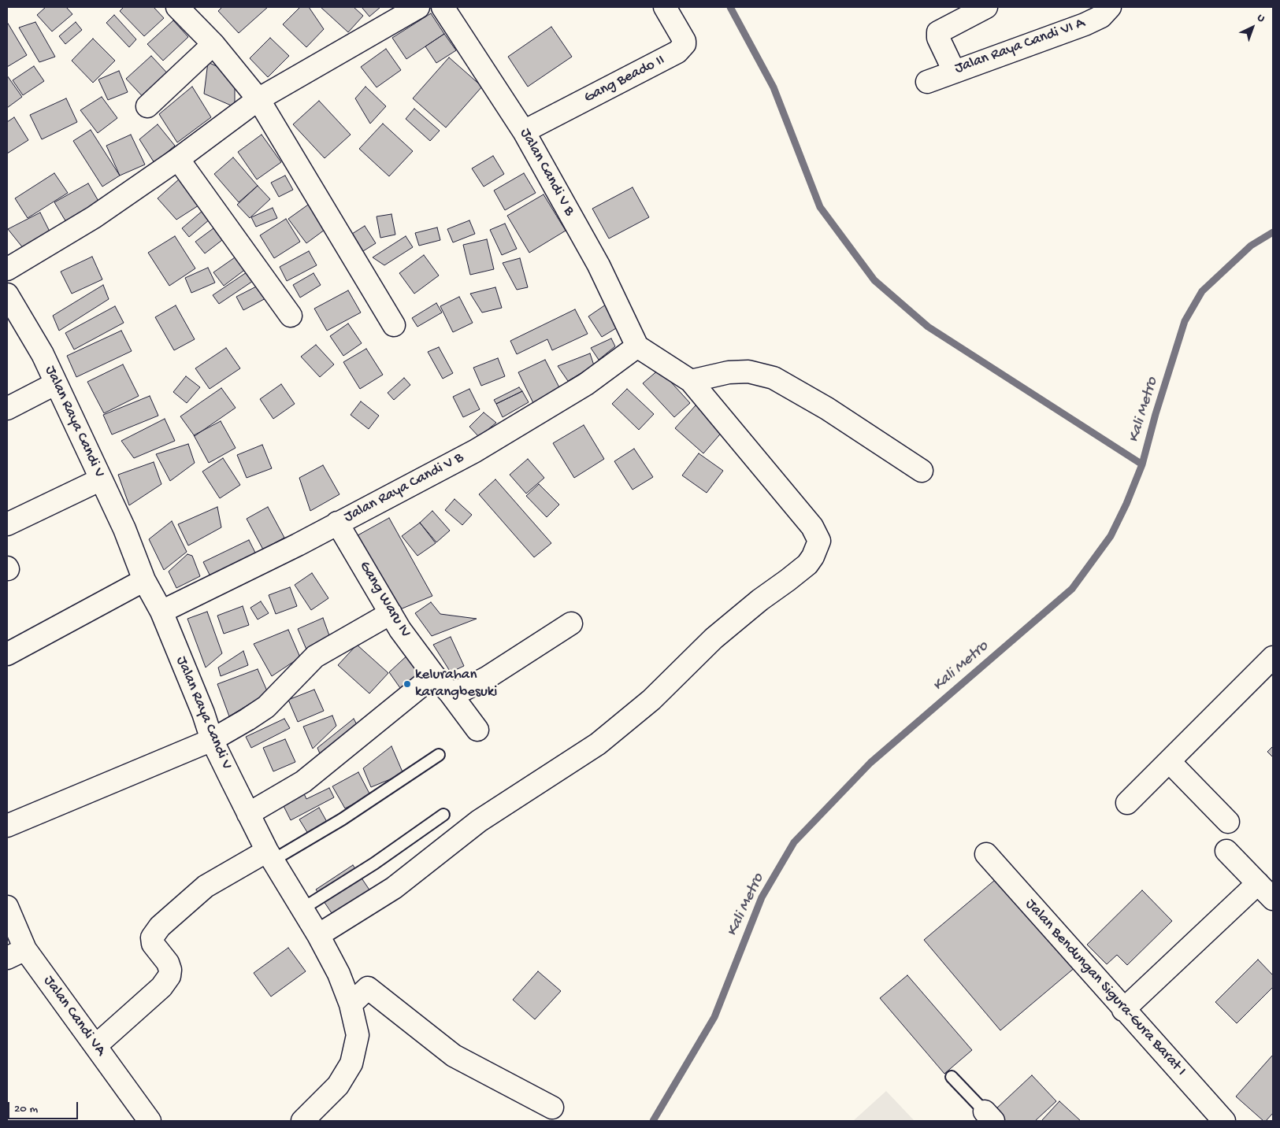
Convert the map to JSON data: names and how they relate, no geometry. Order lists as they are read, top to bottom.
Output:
{
  "streets": {
    "street": [
      "Jalan Raya Candi VI A",
      "Gang Beado II",
      "Jalan Candi V B",
      "Jalan Raya Candi V",
      "Jalan Raya Candi V B",
      "Gang Waru IV",
      "Jalan Bendungan Sigura-Gura Barat I",
      "Jalan Candi VA"
    ]
  },
  "crossings": [
    ["Gang Beado II", "Jalan Candi V B"],
    ["Jalan Candi V B", "Jalan Raya Candi V B"],
    ["Jalan Raya Candi V", "Jalan Raya Candi V B"],
    ["Jalan Raya Candi V B", "Gang Waru IV"]
  ],
  "water": ["Kali Metro"],
  "places": ["kelurahan karangbesuki"],
  "scale_bar": "20 m",
  "north": "top right"
}
